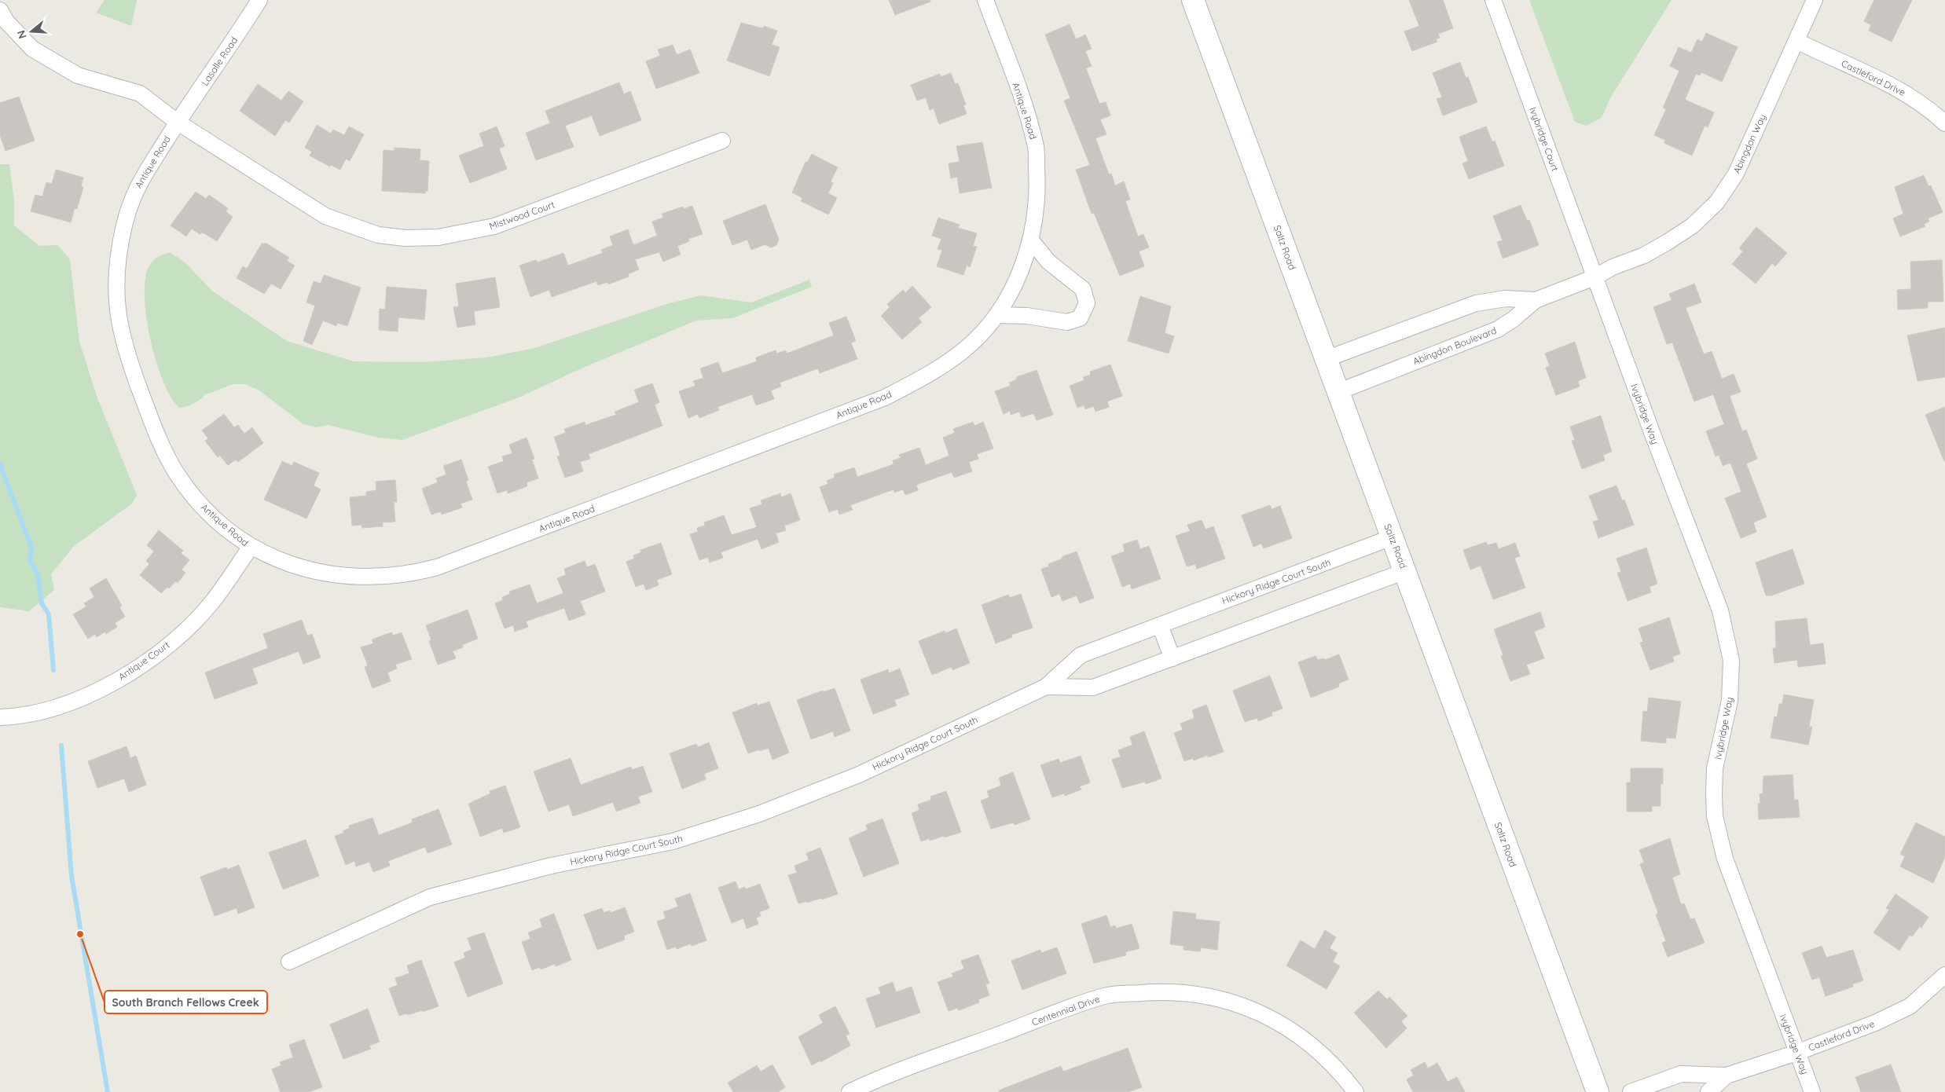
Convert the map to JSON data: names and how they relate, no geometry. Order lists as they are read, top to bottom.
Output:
{
  "streets": {
    "street": [
      "Lasalle Road",
      "Castleford Drive",
      "Antique Road",
      "Ivybridge Court",
      "Abingdon Way",
      "Mistwood Court",
      "Saltz Road",
      "Abingdon Boulevard",
      "Ivybridge Way",
      "Hickory Ridge Court South",
      "Antique Court",
      "Centennial Drive"
    ]
  },
  "crossings": [
    ["Lasalle Road", "Antique Road"],
    ["Lasalle Road", "Mistwood Court"],
    ["Castleford Drive", "Abingdon Way"],
    ["Castleford Drive", "Ivybridge Way"],
    ["Antique Road", "Mistwood Court"],
    ["Antique Road", "Antique Court"],
    ["Ivybridge Court", "Abingdon Way"],
    ["Ivybridge Court", "Ivybridge Way"],
    ["Abingdon Way", "Abingdon Boulevard"],
    ["Abingdon Way", "Ivybridge Way"],
    ["Saltz Road", "Abingdon Boulevard"],
    ["Saltz Road", "Hickory Ridge Court South"]
  ],
  "places": ["South Branch Fellows Creek"],
  "north": "left"
}
